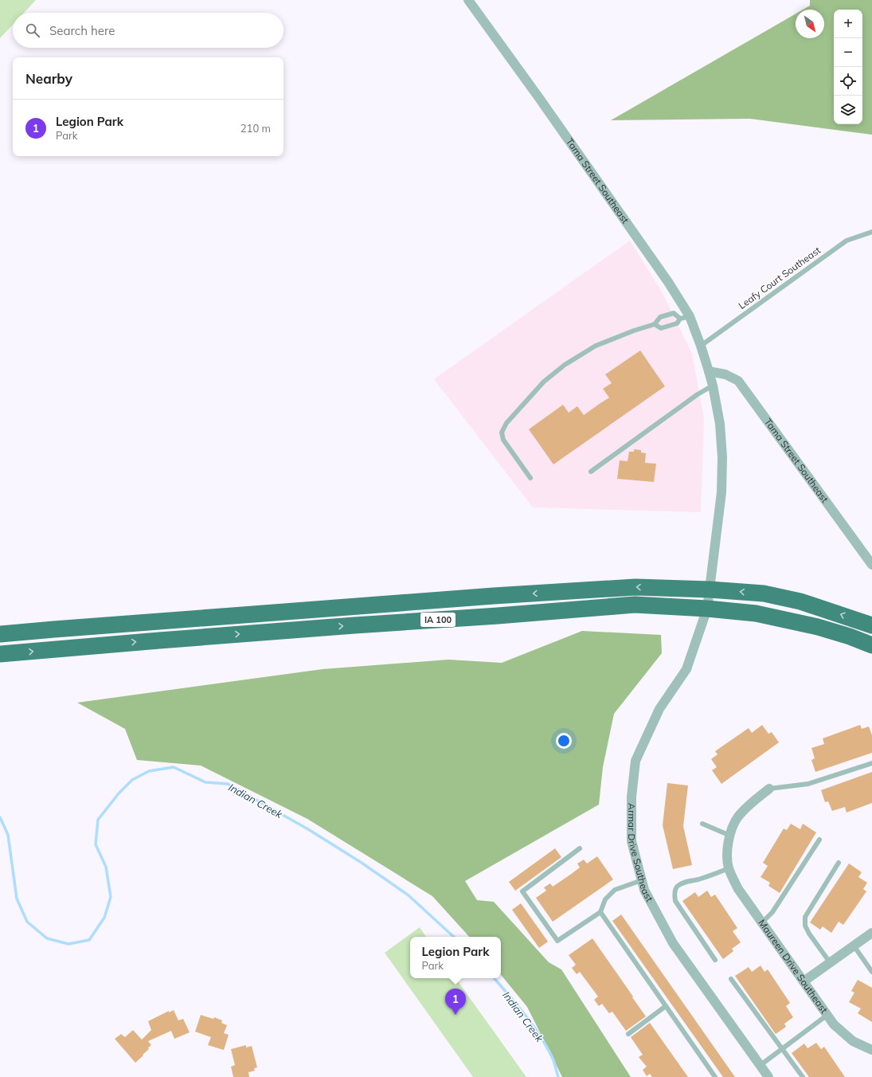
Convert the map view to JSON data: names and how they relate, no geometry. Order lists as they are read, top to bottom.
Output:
{
  "streets": {
    "highway": ["IA 100"],
    "street": ["Tama Street Southeast", "Armar Drive Southeast", "Maureen Drive Southeast"],
    "lane": ["Leafy Court Southeast"]
  },
  "crossings": [
    ["Tama Street Southeast", "Leafy Court Southeast"],
    ["Tama Street Southeast", "IA 100"],
    ["Tama Street Southeast", "Armar Drive Southeast"],
    ["IA 100", "Armar Drive Southeast"]
  ],
  "water": ["Indian Creek"],
  "north": "bottom right",
  "page": {
    "map_buttons": ["+", "−"],
    "search": "Search here",
    "heading": "Nearby",
    "list": [
      {
        "mark": "1",
        "name": "Legion Park",
        "note": "Park",
        "value": "210 m"
      }
    ],
    "popup": ["Legion Park", "Park"],
    "pins": "1"
  }
}
